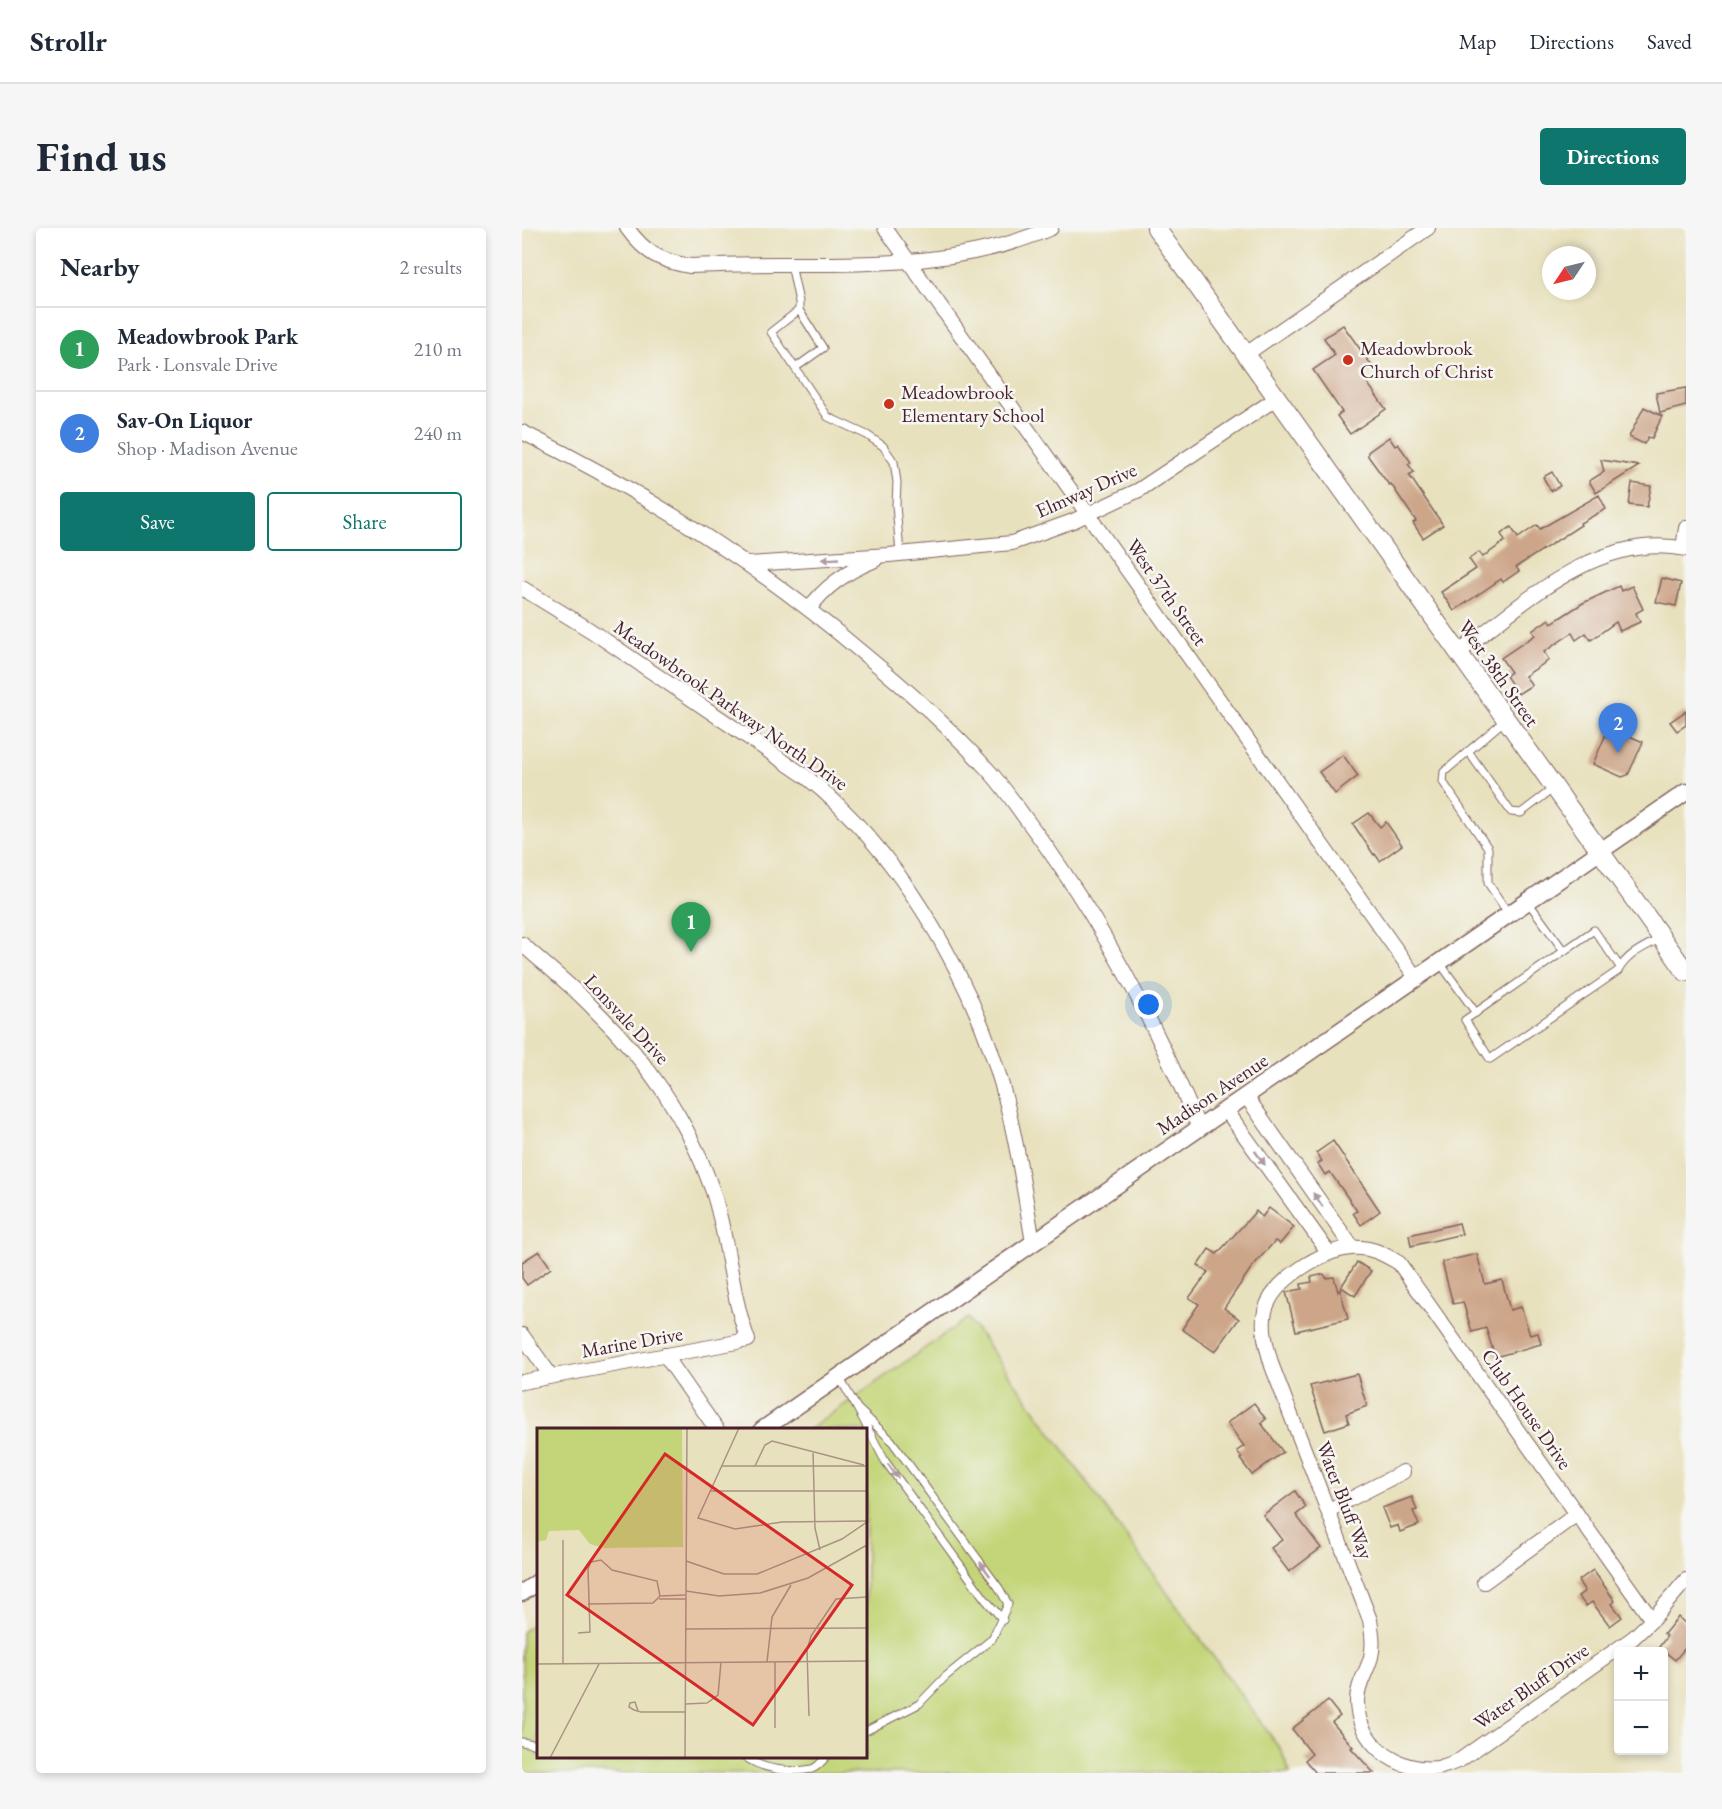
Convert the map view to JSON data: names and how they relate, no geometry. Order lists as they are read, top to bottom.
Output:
{
  "streets": {
    "main road": ["West 38th Street"],
    "street": [
      "Elmway Drive",
      "West 37th Street",
      "Meadowbrook Parkway North Drive",
      "Lonsvale Drive",
      "Madison Avenue",
      "Marine Drive",
      "Club House Drive",
      "Water Bluff Way",
      "Water Bluff Drive"
    ]
  },
  "crossings": [
    ["Elmway Drive", "West 37th Street"],
    ["Elmway Drive", "West 38th Street"],
    ["West 37th Street", "Madison Avenue"],
    ["West 38th Street", "Madison Avenue"],
    ["Meadowbrook Parkway North Drive", "Madison Avenue"],
    ["Lonsvale Drive", "Marine Drive"],
    ["Club House Drive", "Water Bluff Way"],
    ["Club House Drive", "Water Bluff Drive"],
    ["Water Bluff Way", "Water Bluff Drive"]
  ],
  "places": ["Meadowbrook Church of Christ", "Meadowbrook Elementary School"],
  "north": "bottom left",
  "page": {
    "header": "Strollr",
    "nav": ["Map", "Directions", "Saved"],
    "buttons": [
      "Directions",
      ["Save", "Share"]
    ],
    "title": "Find us",
    "heading": ["Nearby", "2 results"],
    "list": [
      {
        "mark": "1",
        "name": "Meadowbrook Park",
        "note": "Park · Lonsvale Drive",
        "value": "210 m"
      },
      {
        "mark": "2",
        "name": "Sav-On Liquor",
        "note": "Shop · Madison Avenue",
        "value": "240 m"
      }
    ],
    "pins": ["2", "1"],
    "map_buttons": ["+", "−"]
  }
}
